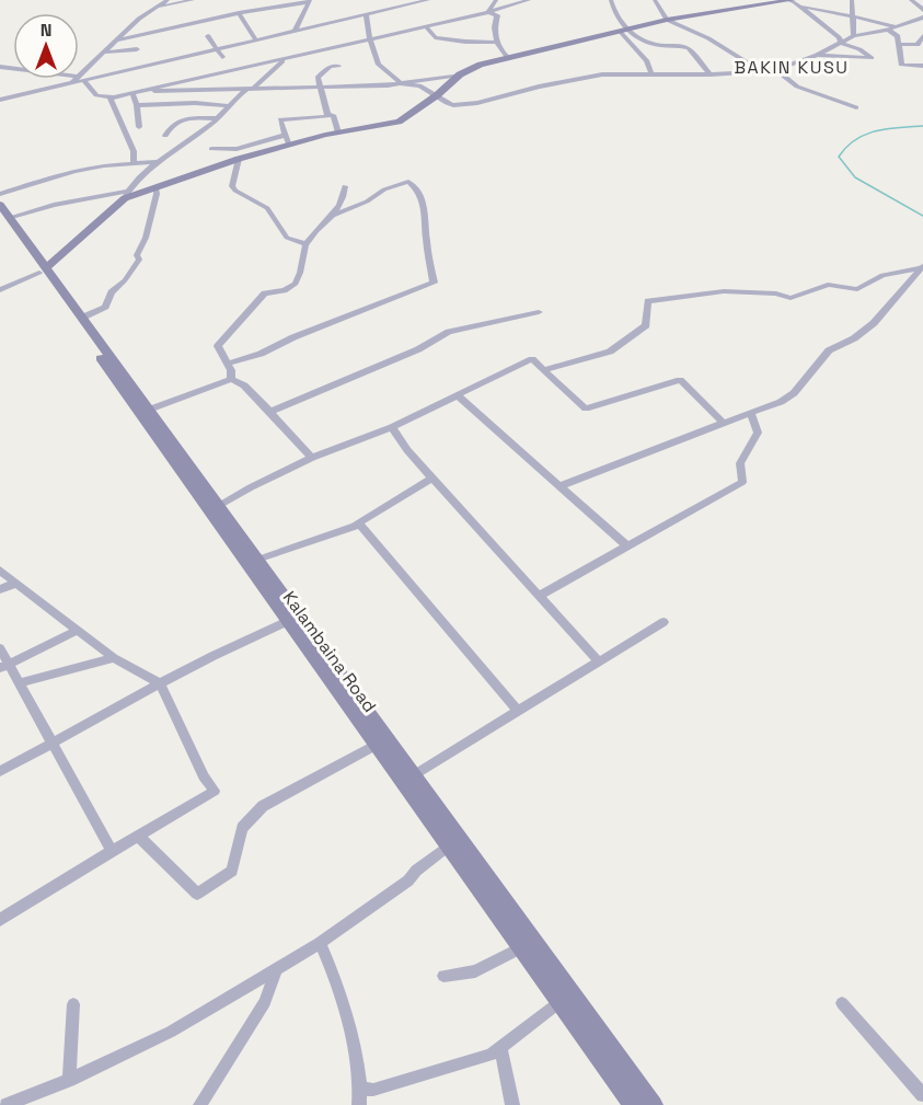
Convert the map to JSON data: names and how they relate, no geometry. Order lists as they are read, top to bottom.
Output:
{
  "streets": {
    "main road": ["Kalambaina Road"]
  },
  "districts": ["BAKIN KUSU"],
  "north": "top"
}
